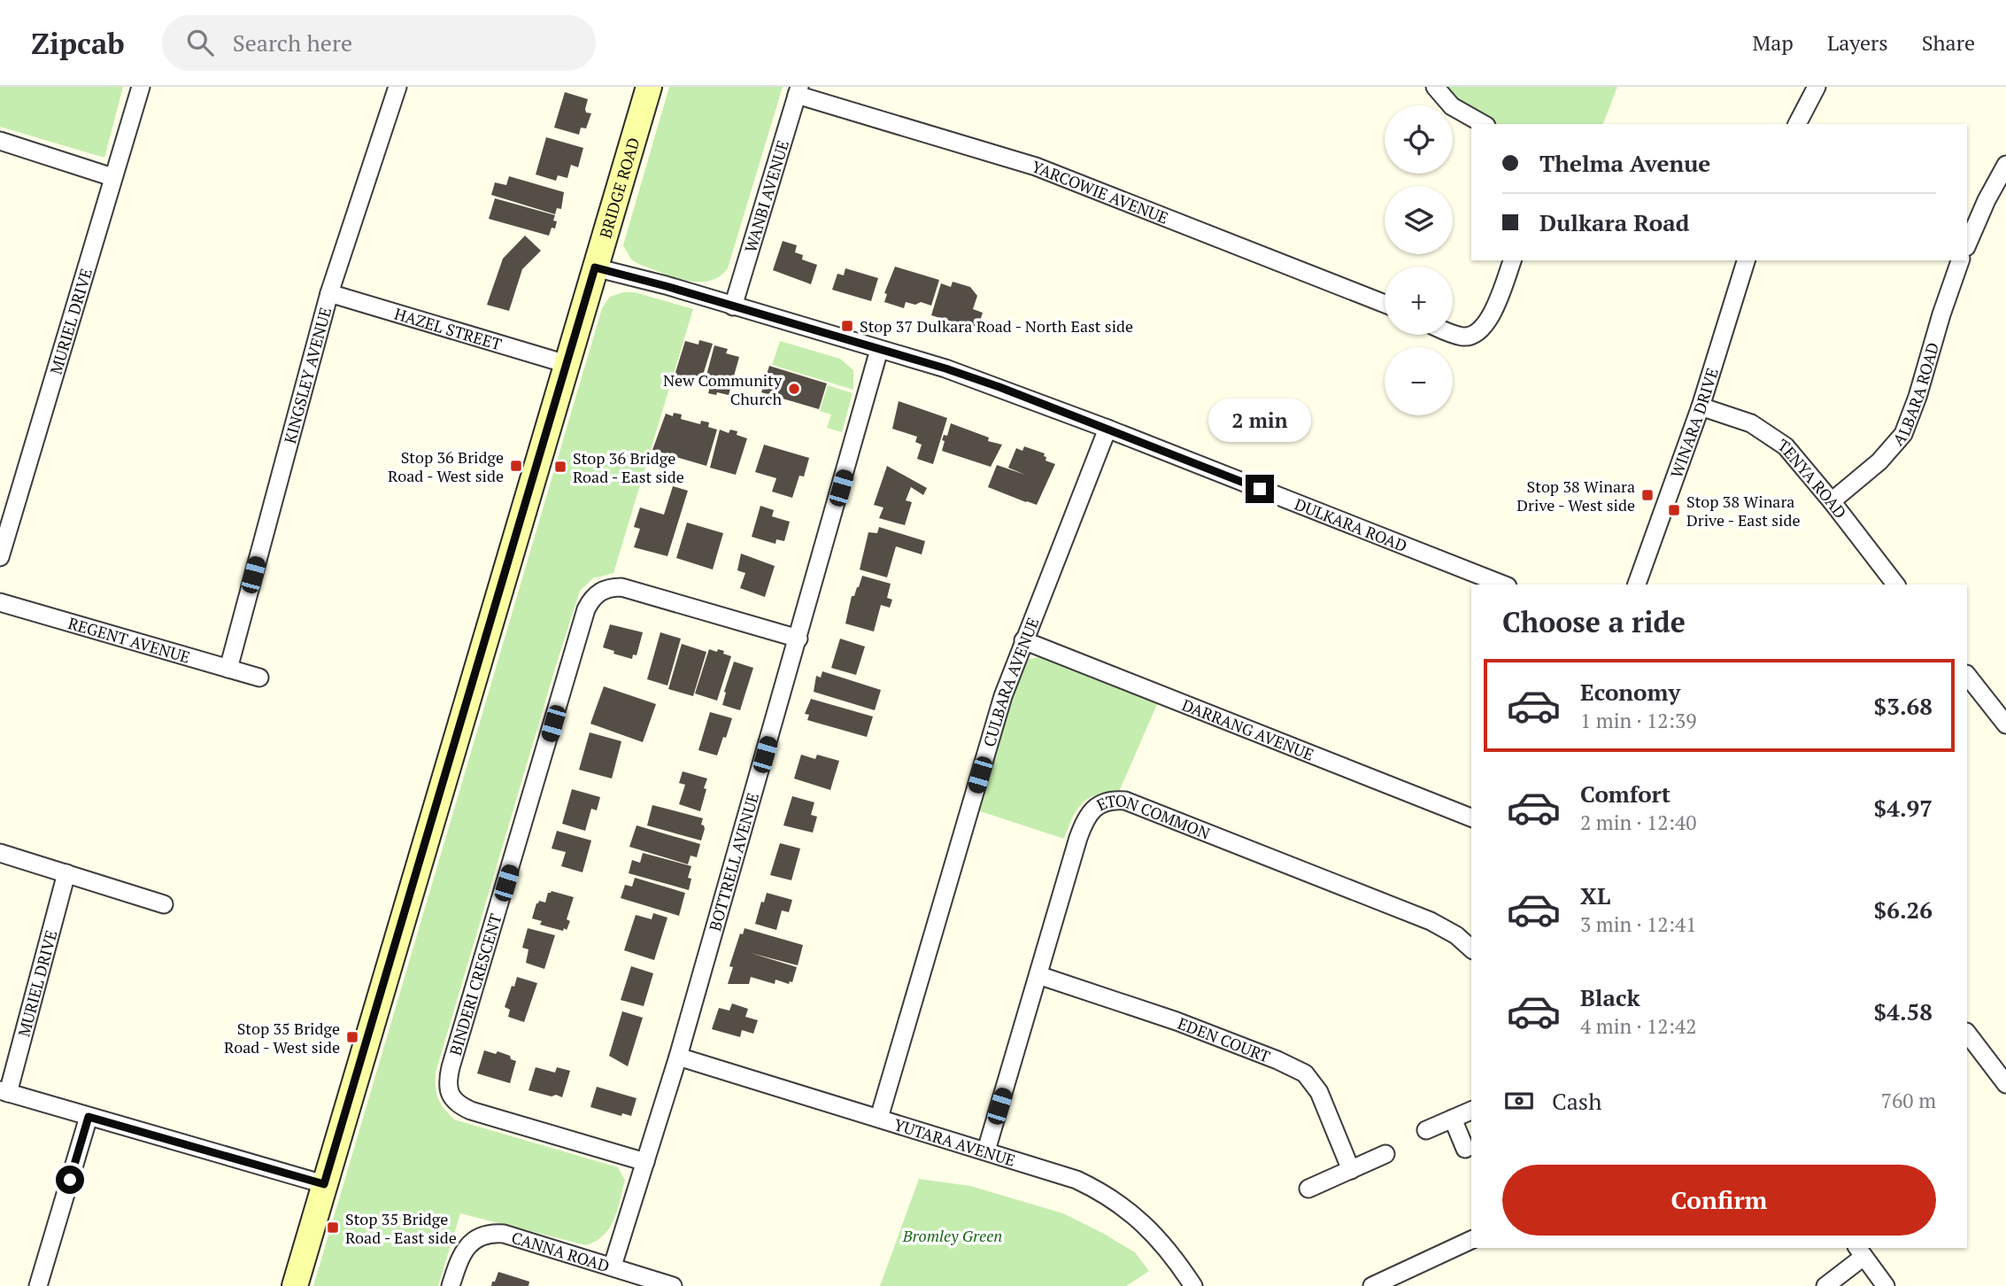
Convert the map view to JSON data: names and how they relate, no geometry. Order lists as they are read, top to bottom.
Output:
{
  "streets": {
    "main road": ["BRIDGE ROAD"],
    "street": [
      "YARCOWIE AVENUE",
      "WANBI AVENUE",
      "MURIEL DRIVE",
      "HAZEL STREET",
      "KINGSLEY AVENUE",
      "ALBARA ROAD",
      "WINARA DRIVE",
      "TENYA ROAD",
      "DULKARA ROAD",
      "REGENT AVENUE",
      "CULBARA AVENUE",
      "DARRANG AVENUE",
      "ETON COMMON",
      "BOTTRELL AVENUE",
      "BINDERI CRESCENT",
      "EDEN COURT",
      "YUTARA AVENUE",
      "CANNA ROAD"
    ]
  },
  "crossings": [
    ["BRIDGE ROAD", "HAZEL STREET"],
    ["BRIDGE ROAD", "DULKARA ROAD"],
    ["YARCOWIE AVENUE", "WANBI AVENUE"],
    ["WANBI AVENUE", "DULKARA ROAD"],
    ["HAZEL STREET", "KINGSLEY AVENUE"],
    ["KINGSLEY AVENUE", "REGENT AVENUE"],
    ["ALBARA ROAD", "TENYA ROAD"],
    ["WINARA DRIVE", "TENYA ROAD"],
    ["DULKARA ROAD", "CULBARA AVENUE"],
    ["DULKARA ROAD", "BOTTRELL AVENUE"],
    ["CULBARA AVENUE", "DARRANG AVENUE"],
    ["CULBARA AVENUE", "YUTARA AVENUE"],
    ["ETON COMMON", "EDEN COURT"],
    ["ETON COMMON", "YUTARA AVENUE"],
    ["BOTTRELL AVENUE", "BINDERI CRESCENT"],
    ["BOTTRELL AVENUE", "YUTARA AVENUE"],
    ["BOTTRELL AVENUE", "CANNA ROAD"]
  ],
  "parks": ["Bromley Green"],
  "places": {
    "transit": [
      "Stop 37 Dulkara Road - North East side",
      "Stop 36 Bridge Road - West side",
      "Stop 36 Bridge Road - East side",
      "Stop 38 Winara Drive - West side",
      "Stop 38 Winara Drive - East side",
      "Stop 35 Bridge Road - West side",
      "Stop 35 Bridge Road - East side"
    ],
    "other": ["New Community Church"]
  },
  "page": {
    "header": "Zipcab",
    "search": "Search here",
    "nav": ["Map", "Layers", "Share"],
    "map_buttons": ["+", "−"],
    "banner": ["Thelma Avenue", "Dulkara Road"],
    "bubble": "2 min",
    "heading": "Choose a ride",
    "list": [
      {
        "name": "Economy",
        "note": "1 min · 12:39",
        "value": "$3.68"
      },
      {
        "name": "Comfort",
        "note": "2 min · 12:40",
        "value": "$4.97"
      },
      {
        "name": "XL",
        "note": "3 min · 12:41",
        "value": "$6.26"
      },
      {
        "name": "Black",
        "note": "4 min · 12:42",
        "value": "$4.58"
      }
    ],
    "pay": ["Cash", "760 m"],
    "buttons": "Confirm"
  }
}
